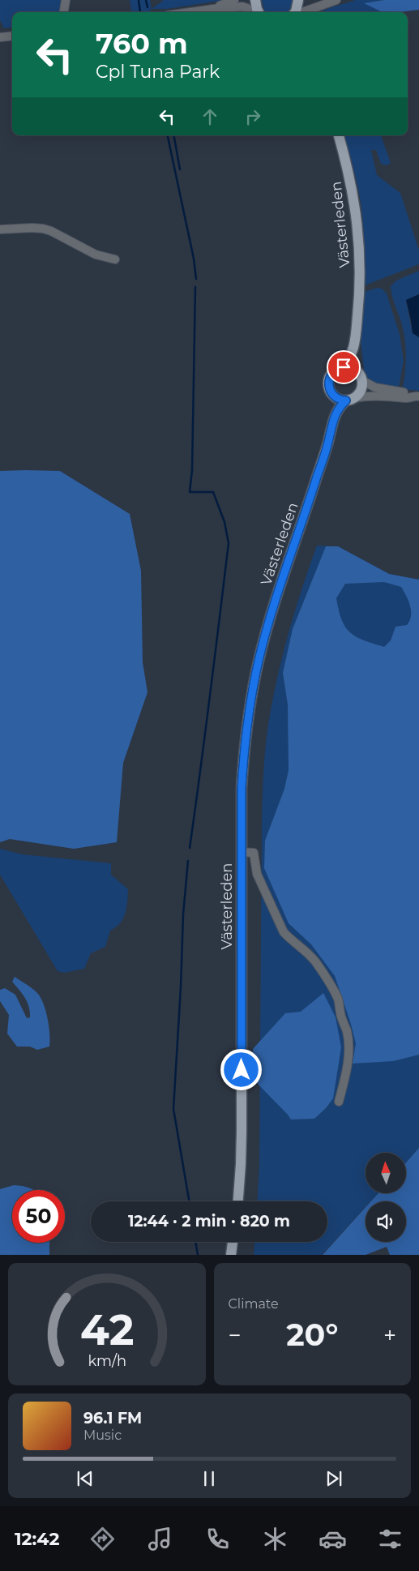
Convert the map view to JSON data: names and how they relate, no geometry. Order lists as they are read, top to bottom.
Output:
{
  "streets": {
    "main road": ["Västerleden"]
  },
  "north": "top",
  "page": {
    "turn": ["760 m", "Cpl Tuna Park"],
    "limit": "50",
    "trip": "12:44 · 2 min · 820 m",
    "tile": "Climate",
    "heat": ["−", "20°", "+"],
    "song": ["96.1 FM", "Music"],
    "tabs": "12:42",
    "gauge": ["42", "km/h"]
  }
}
